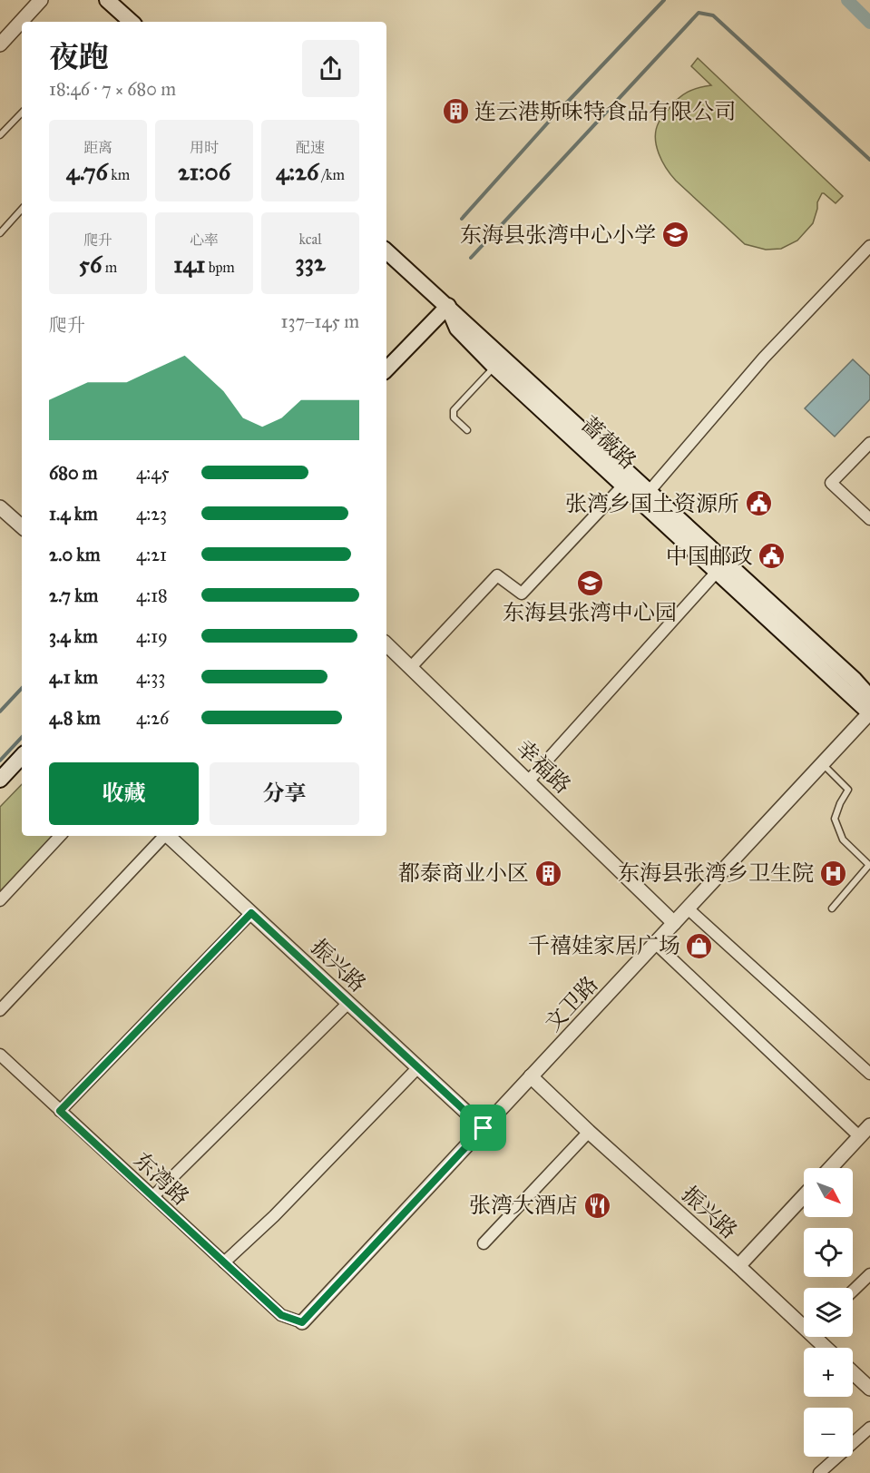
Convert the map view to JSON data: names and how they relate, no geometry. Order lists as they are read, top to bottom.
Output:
{
  "streets": {
    "main road": ["蔷薇路"],
    "street": [
      "幸福路",
      "振兴路",
      "文卫路",
      "东湾路"
    ]
  },
  "crossings": [
    ["蔷薇路", "文卫路"],
    ["幸福路", "文卫路"],
    ["振兴路", "文卫路"],
    ["文卫路", "东湾路"]
  ],
  "places": {
    "building": ["连云港斯味特食品有限公司", "都泰商业小区"],
    "school or university": ["东海县张湾中心小学", "东海县张湾中心园"],
    "public building": ["张湾乡国土资源所", "中国邮政"],
    "hospital": ["东海县张湾乡卫生院"],
    "shop": ["千禧娃家居广场"],
    "restaurant": ["张湾大酒店"]
  },
  "north": "bottom right",
  "page": {
    "heading": ["夜跑", "18:46 · 7 × 680 m"],
    "stats": [
      ["距离", "4.76 km"],
      ["用时", "21:06"],
      ["配速", "4:26 /km"],
      ["爬升", "56 m"],
      ["心率", "141 bpm"],
      ["kcal", "332"]
    ],
    "chart": ["爬升", "137–145 m"],
    "list": [
      {
        "name": "680 m",
        "note": "4:45"
      },
      {
        "name": "1.4 km",
        "note": "4:23"
      },
      {
        "name": "2.0 km",
        "note": "4:21"
      },
      {
        "name": "2.7 km",
        "note": "4:18"
      },
      {
        "name": "3.4 km",
        "note": "4:19"
      },
      {
        "name": "4.1 km",
        "note": "4:33"
      },
      {
        "name": "4.8 km",
        "note": "4:26"
      }
    ],
    "buttons": ["收藏", "分享"],
    "map_buttons": ["+", "−"]
  }
}
